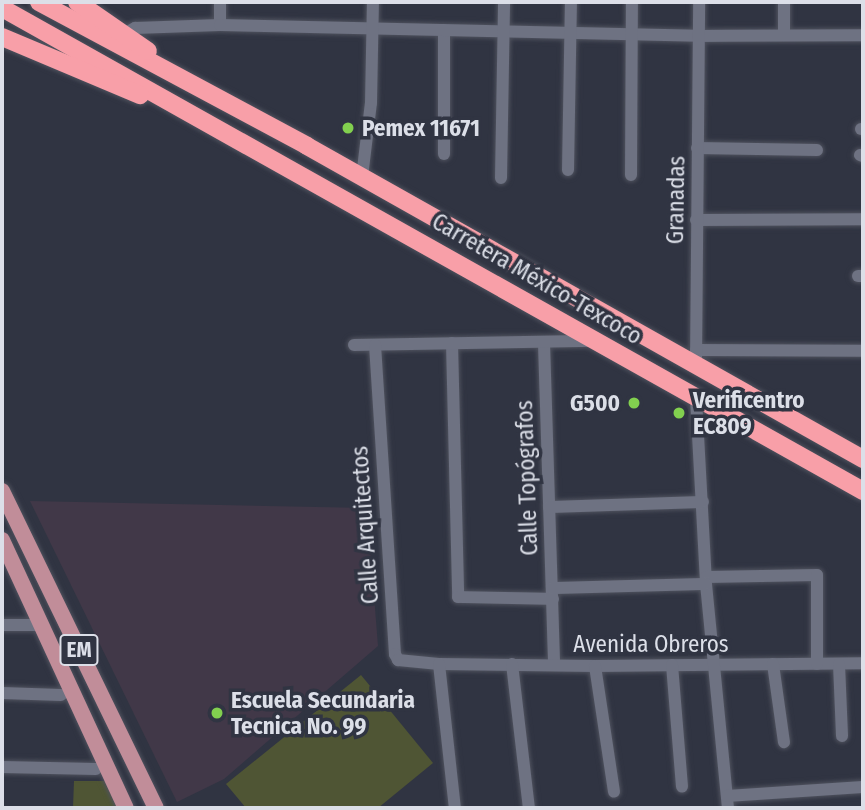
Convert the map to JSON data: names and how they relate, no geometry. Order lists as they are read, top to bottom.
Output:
{
  "streets": {
    "highway": ["Carretera México-Texcoco"],
    "main road": ["EM"],
    "street": [
      "Granadas",
      "Calle Topógrafos",
      "Calle Arquitectos",
      "Avenida Obreros"
    ]
  },
  "crossings": [
    ["Granadas", "Carretera México-Texcoco"],
    ["Calle Topógrafos", "Avenida Obreros"],
    ["Calle Arquitectos", "Avenida Obreros"]
  ],
  "places": [
    "Pemex 11671",
    "G500",
    "Verificentro EC809",
    "Escuela Secundaria Tecnica No. 99"
  ]
}
